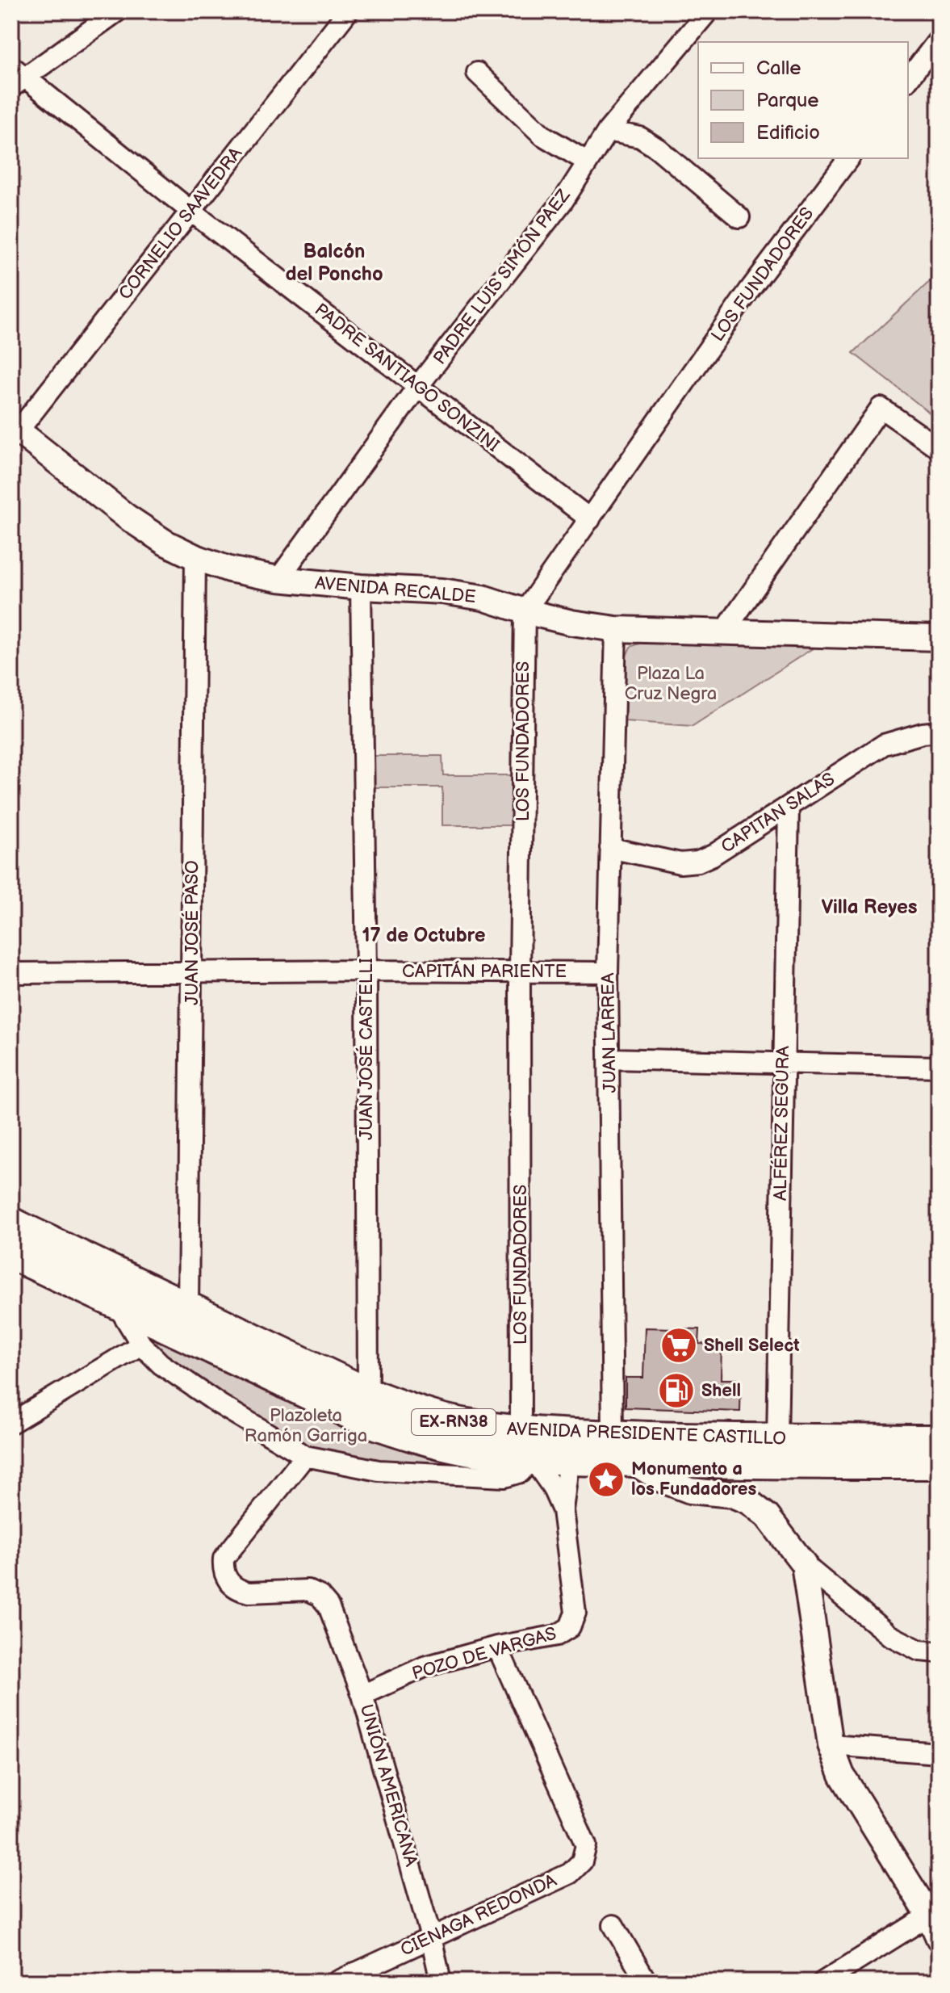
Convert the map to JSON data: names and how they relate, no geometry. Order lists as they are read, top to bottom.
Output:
{
  "streets": {
    "main road": ["EX-RN38", "AVENIDA PRESIDENTE CASTILLO"],
    "street": [
      "CORNELIO SAAVEDRA",
      "LOS FUNDADORES",
      "PADRE LUIS SIMÓN PAEZ",
      "PADRE SANTIAGO SONZINI",
      "AVENIDA RECALDE",
      "CAPITAN SALAS",
      "JUAN JOSÉ PASO",
      "CAPITÁN PARIENTE",
      "JUAN LARREA",
      "JUAN JOSÉ CASTELLI",
      "ALFÉREZ SEGURA",
      "POZO DE VARGAS",
      "UNIÓN AMERICANA",
      "CIENAGA REDONDA"
    ]
  },
  "crossings": [
    ["CORNELIO SAAVEDRA", "PADRE SANTIAGO SONZINI"],
    ["CORNELIO SAAVEDRA", "AVENIDA RECALDE"],
    ["LOS FUNDADORES", "PADRE SANTIAGO SONZINI"],
    ["LOS FUNDADORES", "AVENIDA RECALDE"],
    ["LOS FUNDADORES", "CAPITÁN PARIENTE"],
    ["LOS FUNDADORES", "AVENIDA PRESIDENTE CASTILLO"],
    ["PADRE LUIS SIMÓN PAEZ", "PADRE SANTIAGO SONZINI"],
    ["PADRE LUIS SIMÓN PAEZ", "AVENIDA RECALDE"],
    ["AVENIDA RECALDE", "JUAN JOSÉ PASO"],
    ["AVENIDA RECALDE", "JUAN LARREA"],
    ["AVENIDA RECALDE", "JUAN JOSÉ CASTELLI"],
    ["CAPITAN SALAS", "JUAN LARREA"],
    ["CAPITAN SALAS", "ALFÉREZ SEGURA"],
    ["JUAN JOSÉ PASO", "CAPITÁN PARIENTE"],
    ["JUAN JOSÉ PASO", "AVENIDA PRESIDENTE CASTILLO"],
    ["CAPITÁN PARIENTE", "JUAN LARREA"],
    ["CAPITÁN PARIENTE", "JUAN JOSÉ CASTELLI"],
    ["JUAN LARREA", "AVENIDA PRESIDENTE CASTILLO"],
    ["JUAN JOSÉ CASTELLI", "AVENIDA PRESIDENTE CASTILLO"],
    ["ALFÉREZ SEGURA", "AVENIDA PRESIDENTE CASTILLO"],
    ["POZO DE VARGAS", "UNIÓN AMERICANA"],
    ["POZO DE VARGAS", "CIENAGA REDONDA"],
    ["UNIÓN AMERICANA", "CIENAGA REDONDA"]
  ],
  "districts": ["Balcón del Poncho", "Villa Reyes", "17 de Octubre"],
  "parks": ["Plaza La Cruz Negra", "Plazoleta Ramón Garriga"],
  "places": {
    "supermarket": ["Shell Select"],
    "fuel station": ["Shell"],
    "place": ["Monumento a los Fundadores"]
  },
  "legend": ["Calle", "Parque", "Edificio"]
}
